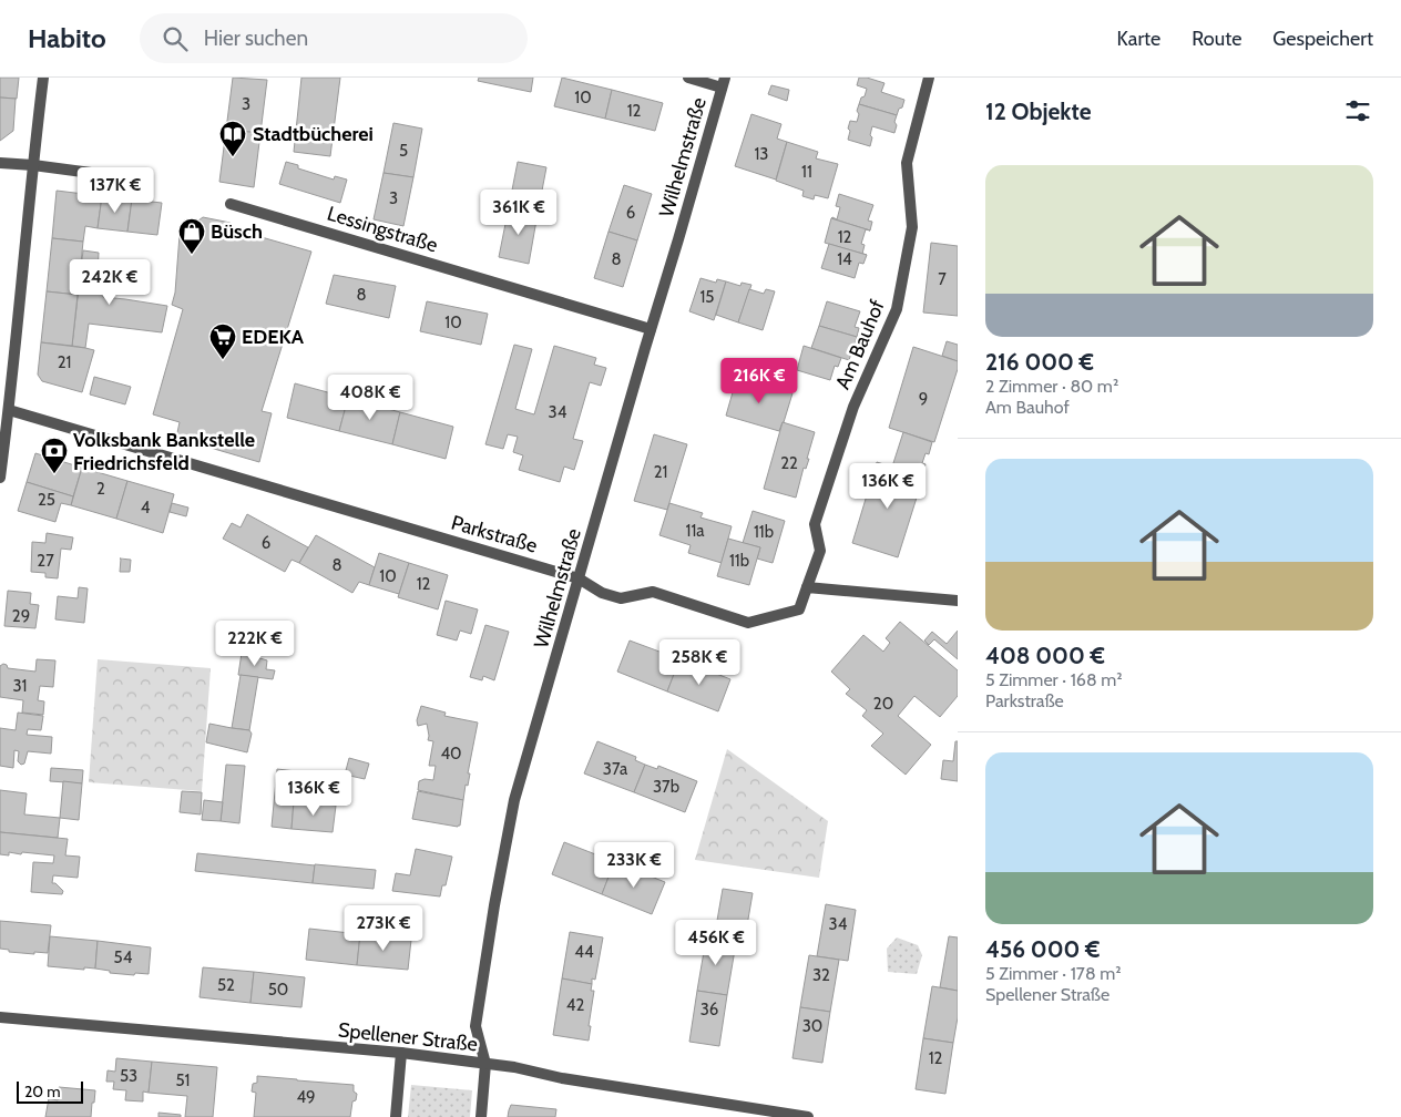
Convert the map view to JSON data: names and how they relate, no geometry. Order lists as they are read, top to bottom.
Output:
{
  "streets": {
    "street": [
      "Wilhelmstraße",
      "Lessingstraße",
      "Am Bauhof",
      "Parkstraße",
      "Spellener Straße"
    ]
  },
  "crossings": [
    ["Wilhelmstraße", "Lessingstraße"],
    ["Wilhelmstraße", "Parkstraße"],
    ["Wilhelmstraße", "Spellener Straße"],
    ["Am Bauhof", "Parkstraße"]
  ],
  "places": {
    "library": ["Stadtbücherei"],
    "shop": ["Büsch"],
    "supermarket": ["EDEKA"],
    "bank": ["Volksbank Bankstelle Friedrichsfeld"]
  },
  "house_numbers": [
    "10",
    "3",
    "12",
    "5",
    "13",
    "11",
    "3",
    "6",
    "12",
    "8",
    "14",
    "7",
    "8",
    "15",
    "10",
    "21",
    "9",
    "34",
    "22",
    "21",
    "2",
    "25",
    "4",
    "11a",
    "11b",
    "6",
    "27",
    "11b",
    "8",
    "10",
    "12",
    "29",
    "31",
    "20",
    "40",
    "37a",
    "37b",
    "34",
    "44",
    "54",
    "32",
    "52",
    "50",
    "42",
    "36",
    "30",
    "12",
    "53",
    "51",
    "49"
  ],
  "scale_bar": "20 m",
  "page": {
    "header": "Habito",
    "search": "Hier suchen",
    "nav": ["Karte", "Route", "Gespeichert"],
    "heading": "12 Objekte",
    "list": [
      {
        "name": "216 000 €",
        "note": "2 Zimmer · 80 m² · Am Bauhof"
      },
      {
        "name": "408 000 €",
        "note": "5 Zimmer · 168 m² · Parkstraße"
      },
      {
        "name": "456 000 €",
        "note": "5 Zimmer · 178 m² · Spellener Straße"
      }
    ],
    "price": [
      "137K €",
      "361K €",
      "242K €",
      "216K €",
      "408K €",
      "136K €",
      "222K €",
      "258K €",
      "136K €",
      "233K €",
      "273K €",
      "456K €"
    ],
    "scale": "20 m"
  }
}
